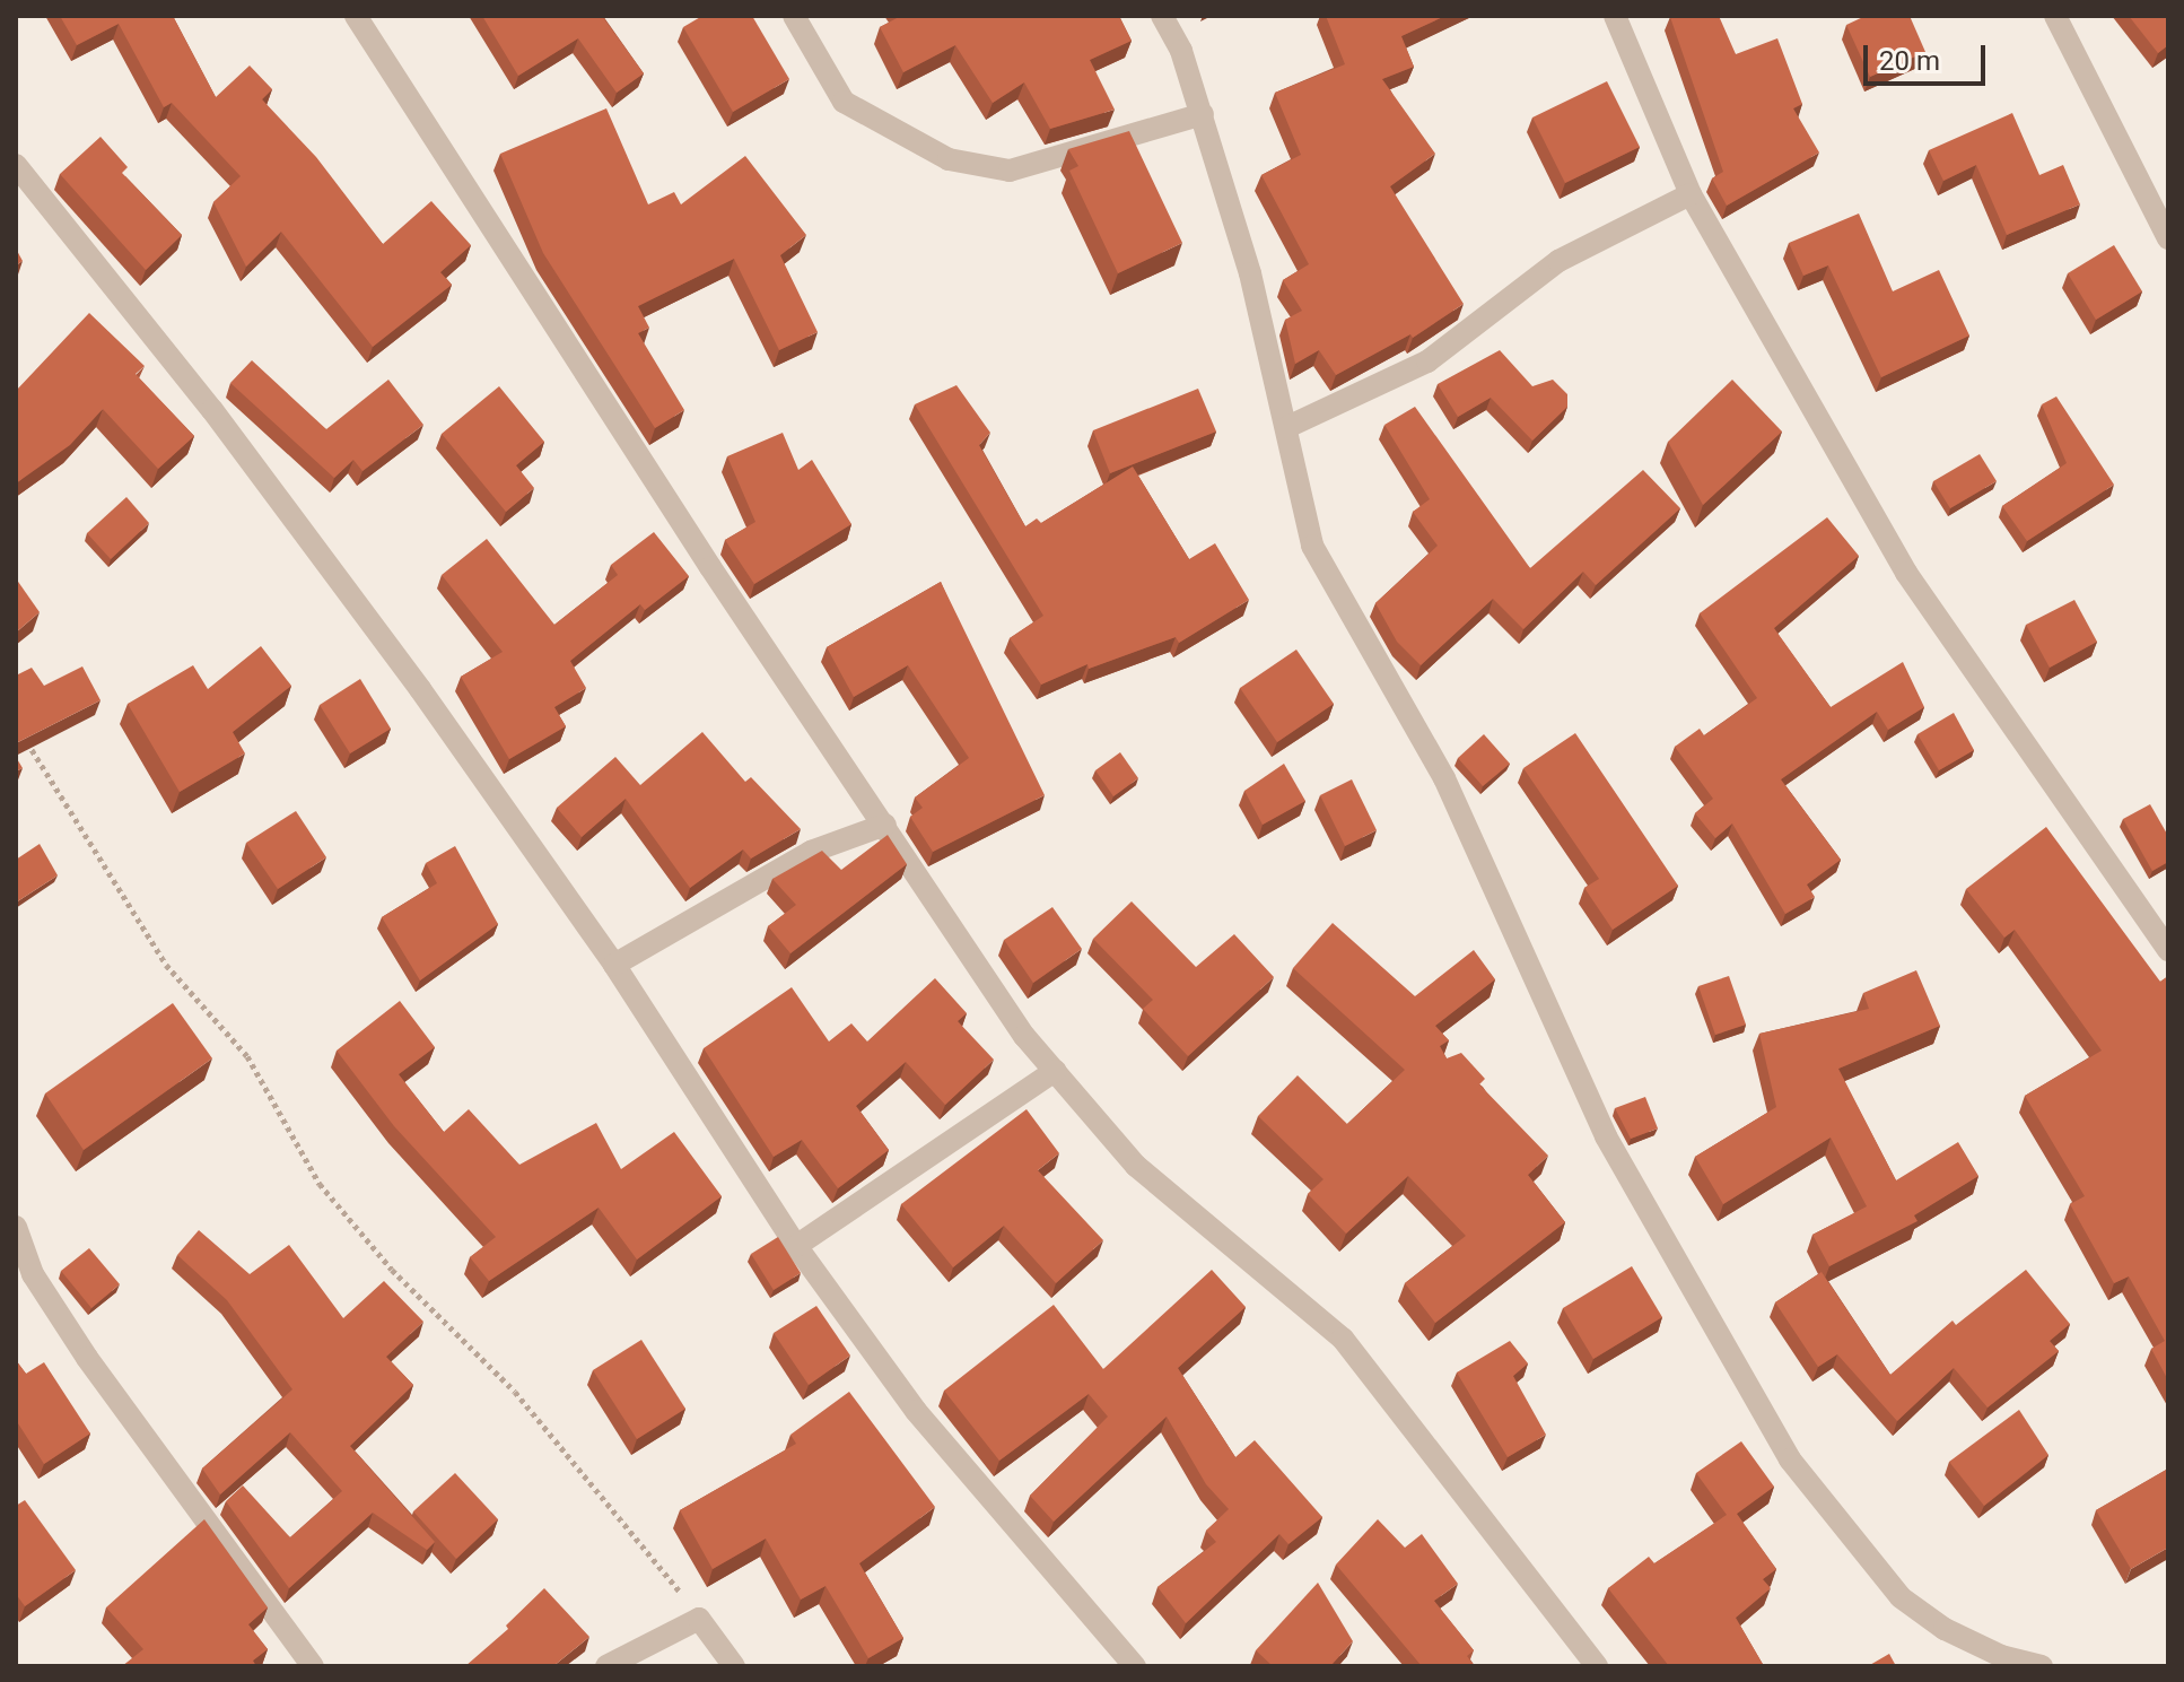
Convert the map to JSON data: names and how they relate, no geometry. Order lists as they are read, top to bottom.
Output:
{
  "scale_bar": "20 m"
}
